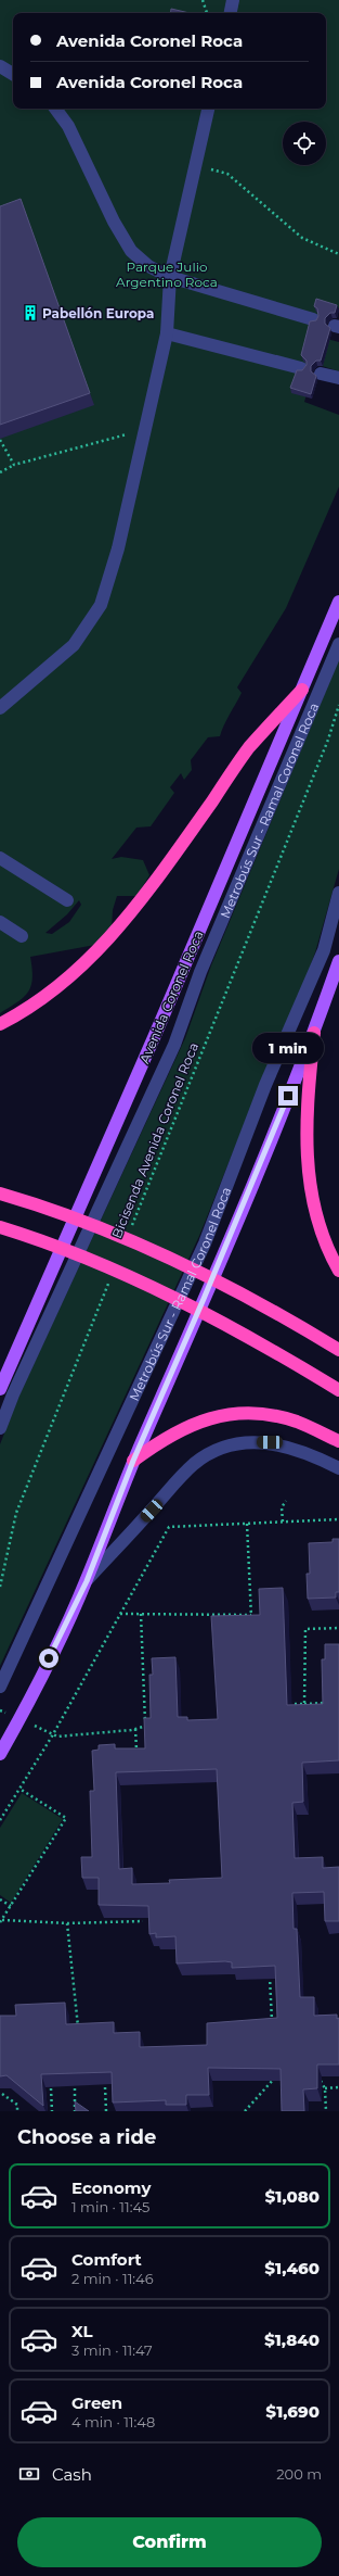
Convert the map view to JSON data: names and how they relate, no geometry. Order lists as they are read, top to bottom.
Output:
{
  "streets": {
    "main road": ["Avenida Coronel Roca"],
    "street": ["Metrobús Sur - Ramal Coronel Roca"],
    "path": ["Bicisenda Avenida Coronel Roca"]
  },
  "parks": ["Parque Julio Argentino Roca"],
  "places": {
    "building": ["Pabellón Europa"]
  },
  "page": {
    "banner": ["Avenida Coronel Roca", "Avenida Coronel Roca"],
    "bubble": "1 min",
    "heading": "Choose a ride",
    "list": [
      {
        "name": "Economy",
        "note": "1 min · 11:45",
        "value": "$1,080"
      },
      {
        "name": "Comfort",
        "note": "2 min · 11:46",
        "value": "$1,460"
      },
      {
        "name": "XL",
        "note": "3 min · 11:47",
        "value": "$1,840"
      },
      {
        "name": "Green",
        "note": "4 min · 11:48",
        "value": "$1,690"
      }
    ],
    "pay": ["Cash", "200 m"],
    "buttons": "Confirm"
  }
}
